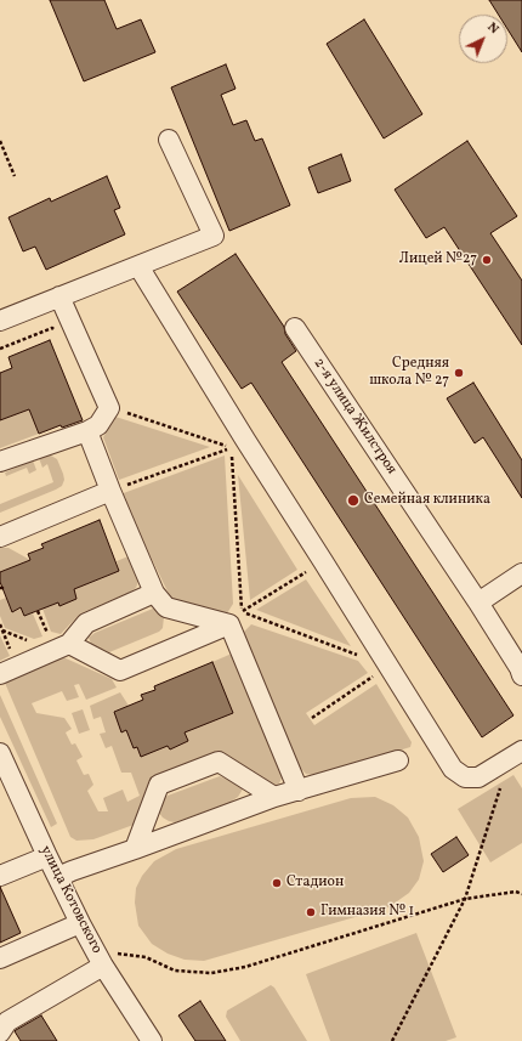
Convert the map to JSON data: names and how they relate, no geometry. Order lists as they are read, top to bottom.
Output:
{
  "streets": {
    "street": ["2-я улица Жилстроя", "улица Котовского"]
  },
  "places": [
    "Лицей №27",
    "Средняя школа № 27",
    "Семейная клиника",
    "Стадион",
    "Гимназия № 1"
  ],
  "north": "top right"
}
